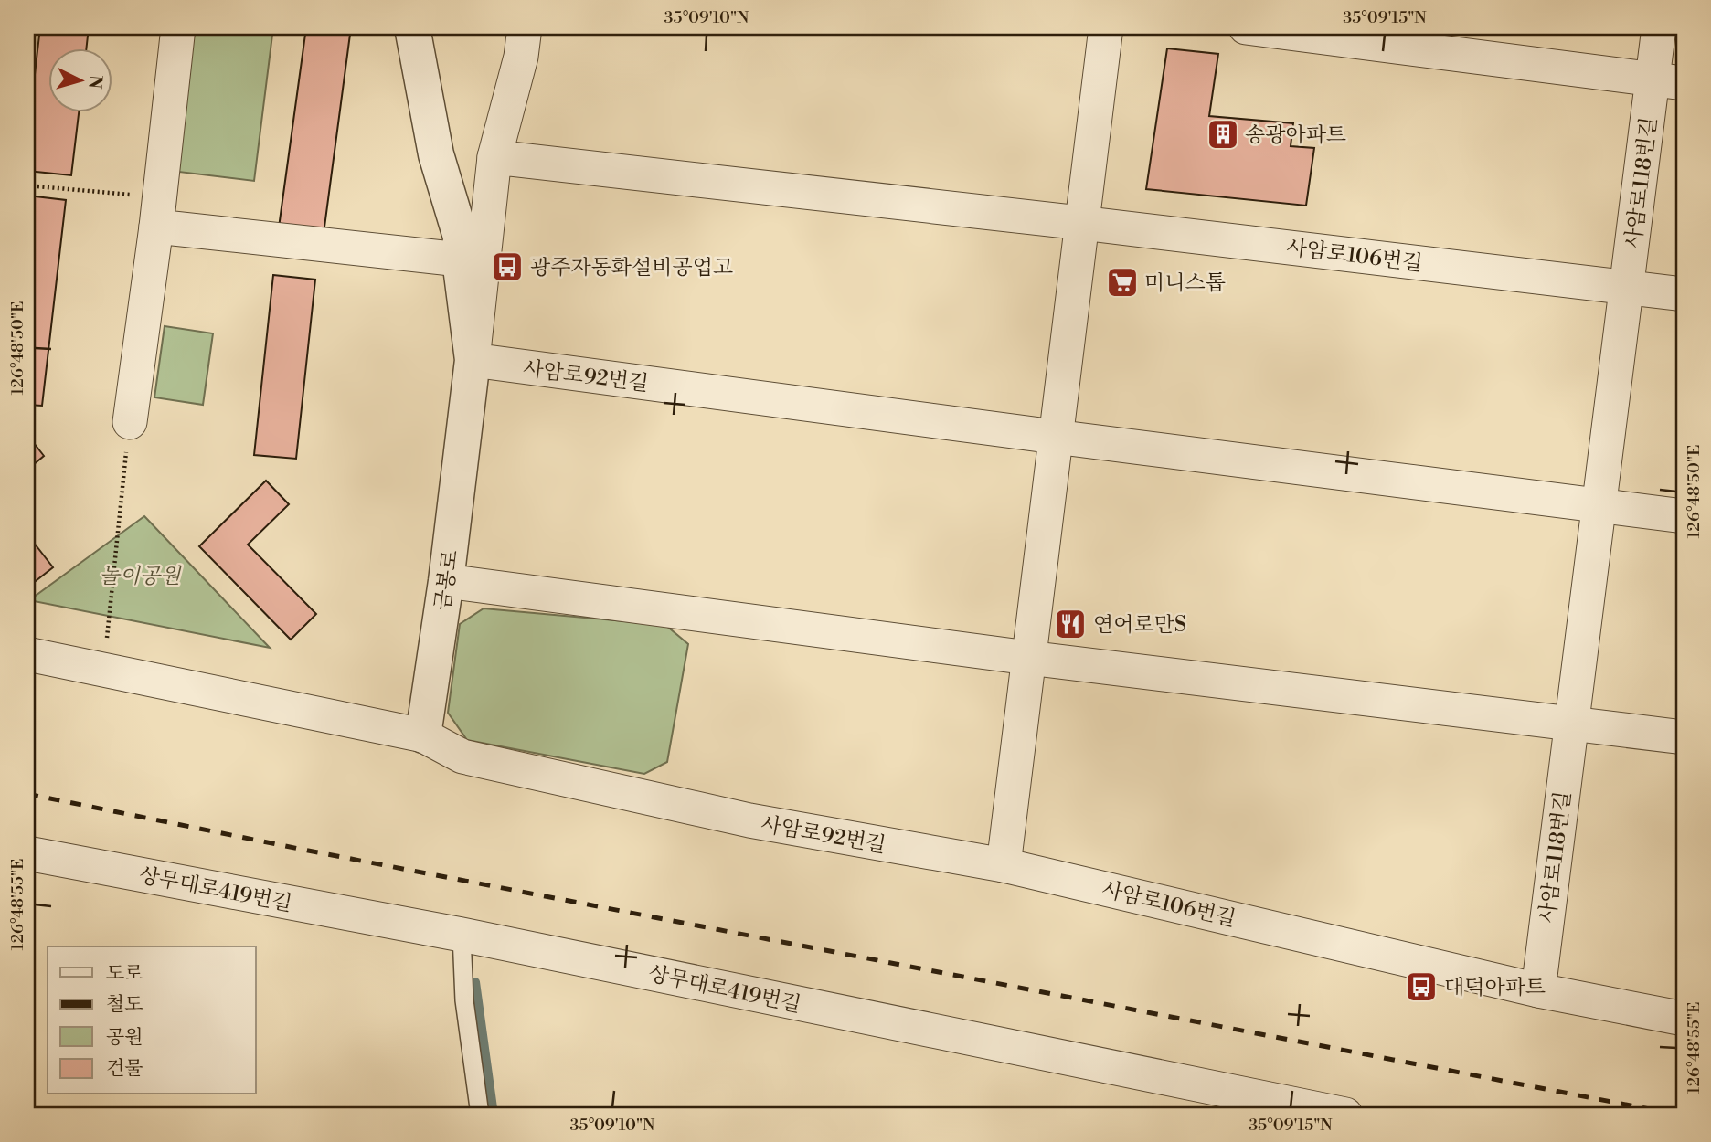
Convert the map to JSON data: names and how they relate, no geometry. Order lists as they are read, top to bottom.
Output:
{
  "streets": {
    "street": [
      "사암로118번길",
      "사암로106번길",
      "사암로92번길",
      "금봉로",
      "상무대로419번길"
    ]
  },
  "crossings": [
    ["사암로118번길", "사암로106번길"],
    ["사암로106번길", "사암로92번길"],
    ["사암로92번길", "금봉로"]
  ],
  "parks": ["놀이공원"],
  "places": {
    "building": ["송광아파트"],
    "bus stop": ["광주자동화설비공업고", "대덕아파트"],
    "supermarket": ["미니스톱"],
    "restaurant": ["연어로만S"]
  },
  "legend": [
    "도로",
    "철도",
    "공원",
    "건물"
  ],
  "north": "right",
  "coordinates": [
    "35°09'10\"N",
    "35°09'15\"N",
    "126°48'50\"E",
    "126°48'55\"E"
  ]
}
